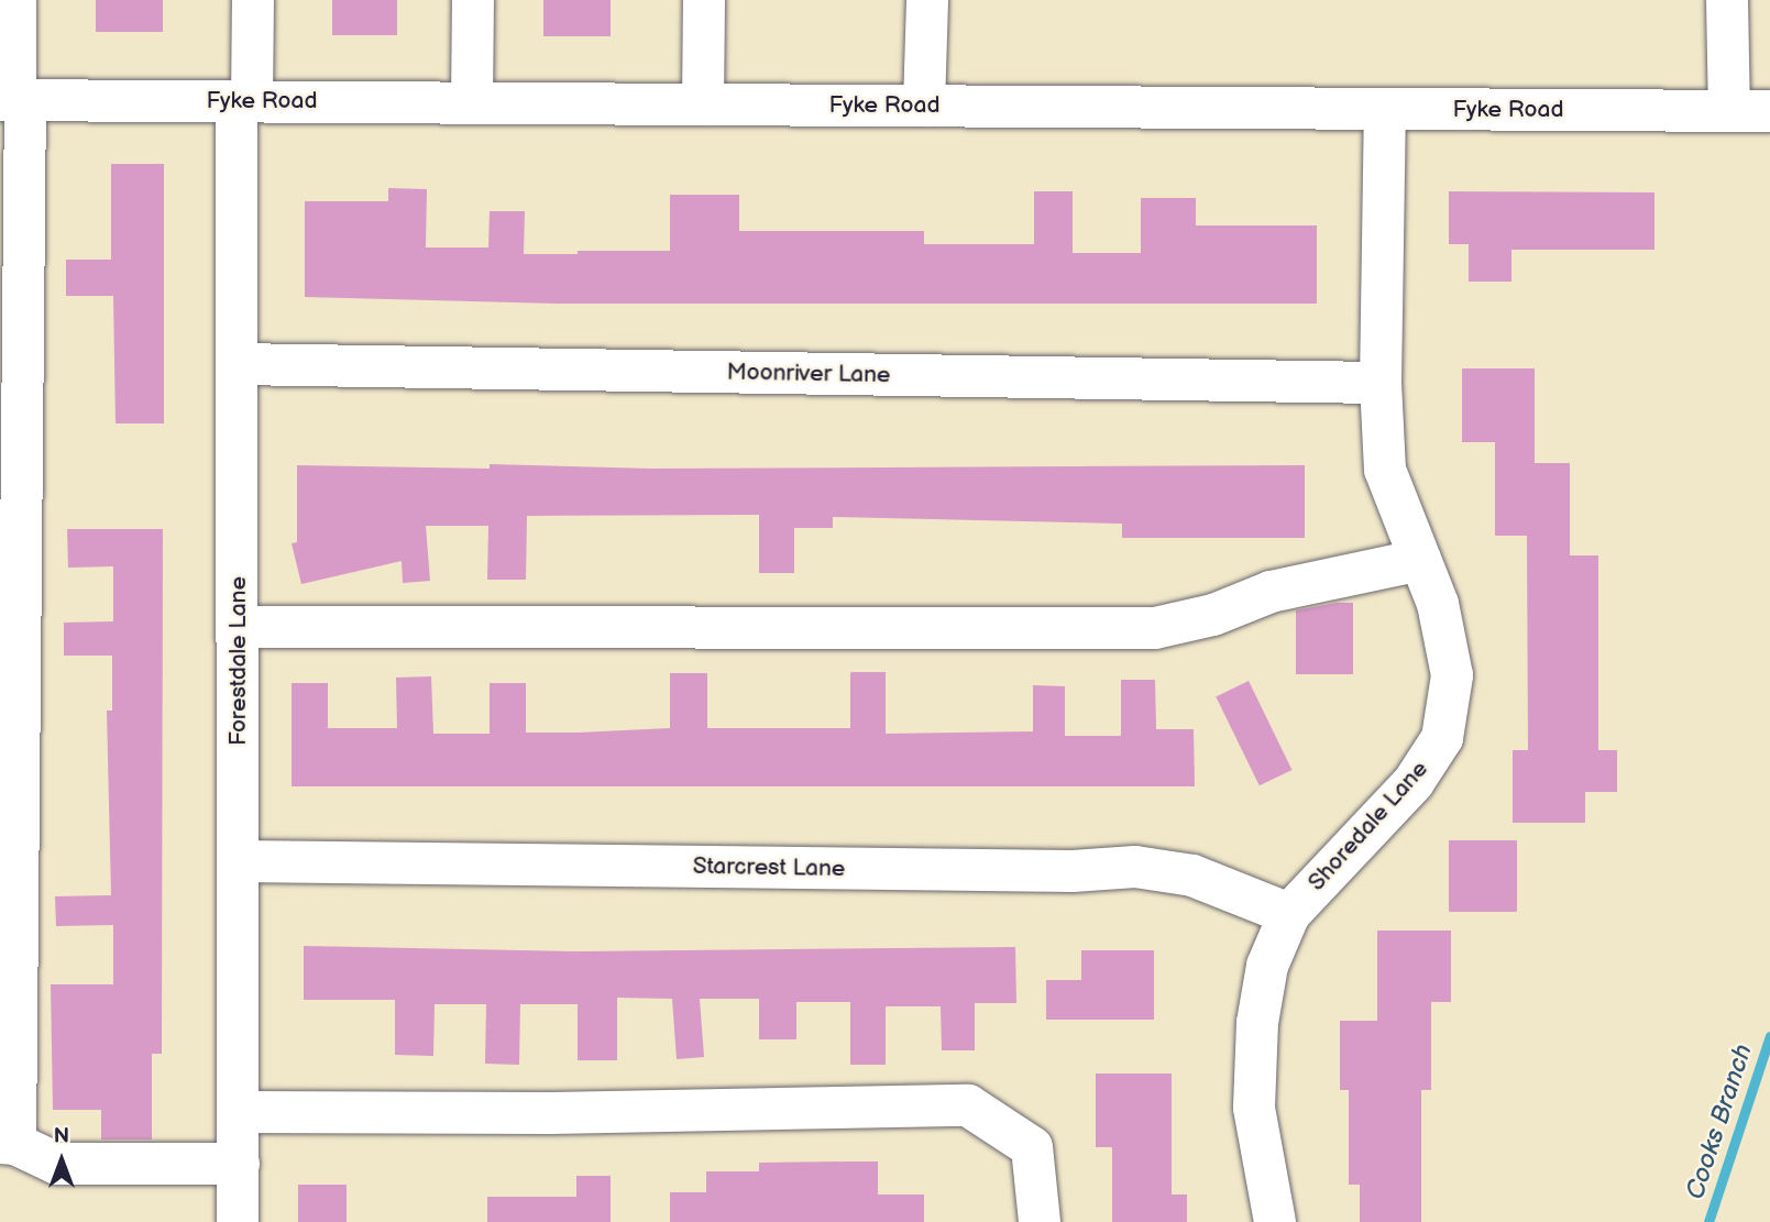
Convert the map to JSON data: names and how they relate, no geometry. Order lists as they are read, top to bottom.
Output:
{
  "streets": {
    "street": [
      "Fyke Road",
      "Moonriver Lane",
      "Forestdale Lane",
      "Shoredale Lane",
      "Starcrest Lane"
    ]
  },
  "crossings": [
    ["Fyke Road", "Forestdale Lane"],
    ["Fyke Road", "Shoredale Lane"],
    ["Moonriver Lane", "Forestdale Lane"],
    ["Moonriver Lane", "Shoredale Lane"],
    ["Forestdale Lane", "Starcrest Lane"],
    ["Shoredale Lane", "Starcrest Lane"]
  ],
  "water": ["Cooks Branch"],
  "north": "top"
}
